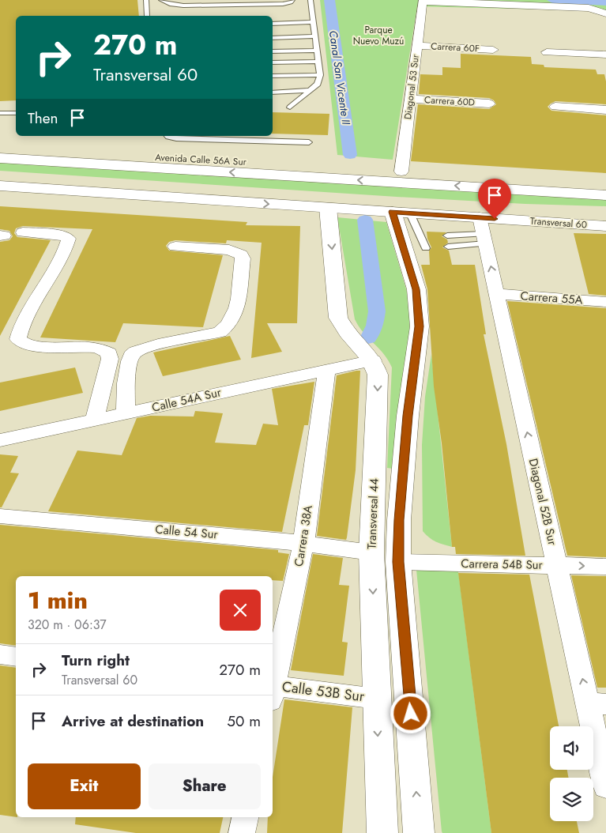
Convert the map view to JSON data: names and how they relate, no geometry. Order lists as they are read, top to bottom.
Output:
{
  "streets": {
    "main road": ["Avenida Calle 56A Sur", "Transversal 60", "Transversal 44"],
    "street": [
      "Carrera 60F",
      "Diagonal 53 Sur",
      "Carrera 60D",
      "Carrera 55A",
      "Calle 54A Sur",
      "Diagonal 52B Sur",
      "Calle 54 Sur",
      "Carrera 38A",
      "Carrera 54B Sur",
      "Calle 53B Sur"
    ]
  },
  "crossings": [
    ["Carrera 60F", "Diagonal 53 Sur"],
    ["Diagonal 53 Sur", "Carrera 60D"],
    ["Diagonal 53 Sur", "Avenida Calle 56A Sur"],
    ["Transversal 60", "Diagonal 52B Sur"],
    ["Carrera 55A", "Diagonal 52B Sur"],
    ["Calle 54A Sur", "Transversal 44"],
    ["Calle 54A Sur", "Carrera 38A"],
    ["Diagonal 52B Sur", "Carrera 54B Sur"],
    ["Transversal 44", "Calle 54 Sur"],
    ["Transversal 44", "Calle 53B Sur"],
    ["Calle 54 Sur", "Carrera 38A"]
  ],
  "one_way": ["Diagonal 52B Sur"],
  "water": ["Canal San Vicente II"],
  "parks": ["Parque Nuevo Muzú"],
  "page": {
    "turn": ["270 m", "Transversal 60"],
    "then": "Then",
    "heading": ["1 min", "320 m · 06:37"],
    "list": [
      {
        "name": "Turn right",
        "note": "Transversal 60",
        "value": "270 m"
      },
      {
        "name": "Arrive at destination",
        "value": "50 m"
      }
    ],
    "buttons": ["Exit", "Share"]
  }
}
